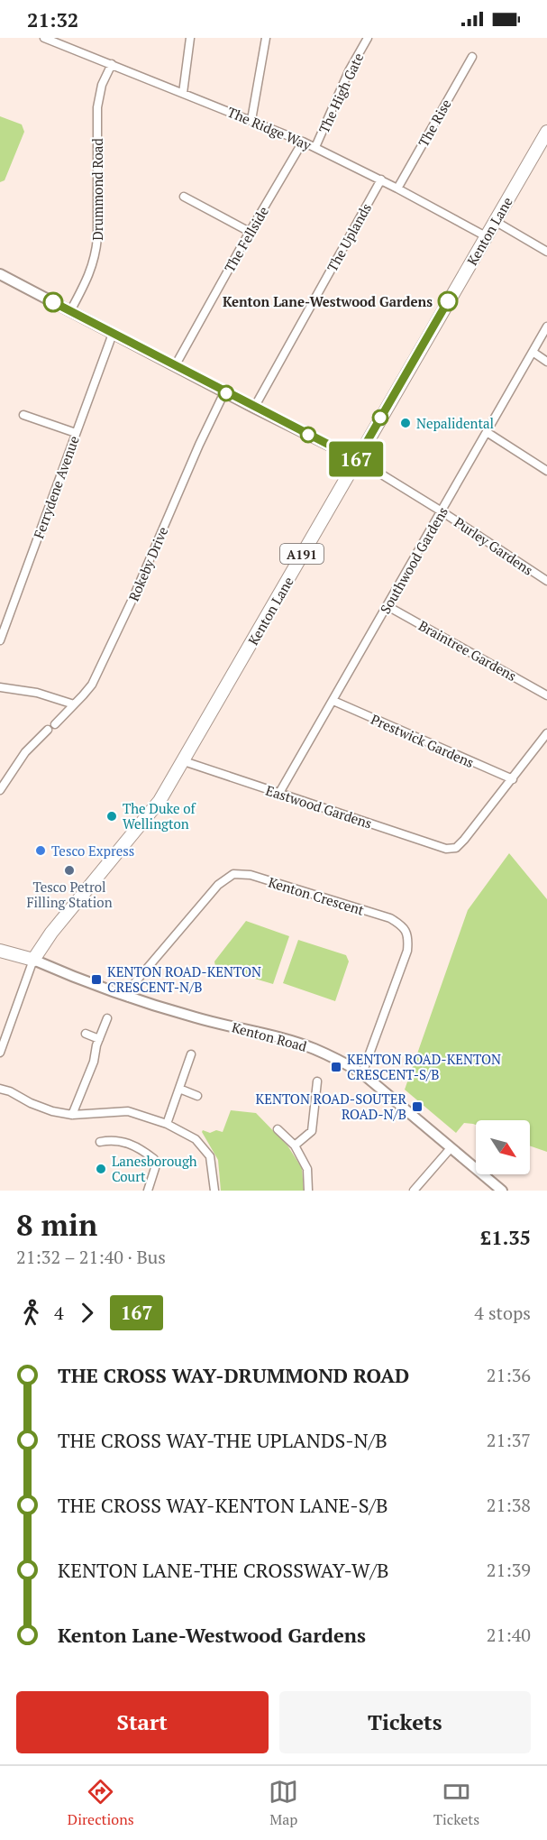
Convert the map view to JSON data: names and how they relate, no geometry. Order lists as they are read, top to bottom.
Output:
{
  "streets": {
    "main road": ["Kenton Lane", "A191", "Kenton Road"],
    "street": [
      "The High Gate",
      "The Rise",
      "The Ridge Way",
      "Drummond Road",
      "The Uplands",
      "The Fellside",
      "Ferrydene Avenue",
      "Purley Gardens",
      "Southwood Gardens",
      "Rokeby Drive",
      "Braintree Gardens",
      "Prestwick Gardens",
      "Eastwood Gardens",
      "Kenton Crescent"
    ]
  },
  "crossings": [
    ["The High Gate", "The Ridge Way"],
    ["The Rise", "The Ridge Way"],
    ["The Ridge Way", "Drummond Road"],
    ["The Ridge Way", "Kenton Lane"],
    ["The Ridge Way", "The Uplands"],
    ["The Ridge Way", "The Fellside"],
    ["Kenton Lane", "Purley Gardens"],
    ["Kenton Lane", "Eastwood Gardens"],
    ["Kenton Lane", "Kenton Road"],
    ["Purley Gardens", "Southwood Gardens"],
    ["Southwood Gardens", "Braintree Gardens"],
    ["Southwood Gardens", "Prestwick Gardens"],
    ["Southwood Gardens", "Eastwood Gardens"],
    ["Prestwick Gardens", "Eastwood Gardens"],
    ["Kenton Crescent", "Kenton Road"]
  ],
  "places": {
    "other": [
      "Kenton Lane-Westwood Gardens",
      "Nepalidental",
      "The Duke of Wellington",
      "Tesco Express",
      "Tesco Petrol Filling Station",
      "Lanesborough Court"
    ],
    "transit": ["KENTON ROAD-KENTON CRESCENT-N/B", "KENTON ROAD-KENTON CRESCENT-S/B", "KENTON ROAD-SOUTER ROAD-N/B"]
  },
  "lines": ["bus line 167"],
  "north": "bottom right",
  "page": {
    "status": "21:32",
    "on_map": "167",
    "heading": ["8 min", "21:32 – 21:40 · Bus", "£1.35"],
    "legs": ["4", "167", "4 stops"],
    "list": [
      {
        "name": "THE CROSS WAY-DRUMMOND ROAD",
        "value": "21:36"
      },
      {
        "name": "THE CROSS WAY-THE UPLANDS-N/B",
        "value": "21:37"
      },
      {
        "name": "THE CROSS WAY-KENTON LANE-S/B",
        "value": "21:38"
      },
      {
        "name": "KENTON LANE-THE CROSSWAY-W/B",
        "value": "21:39"
      },
      {
        "name": "Kenton Lane-Westwood Gardens",
        "value": "21:40"
      }
    ],
    "buttons": ["Start", "Tickets"],
    "tabs": ["Directions", "Map", "Tickets"]
  }
}
